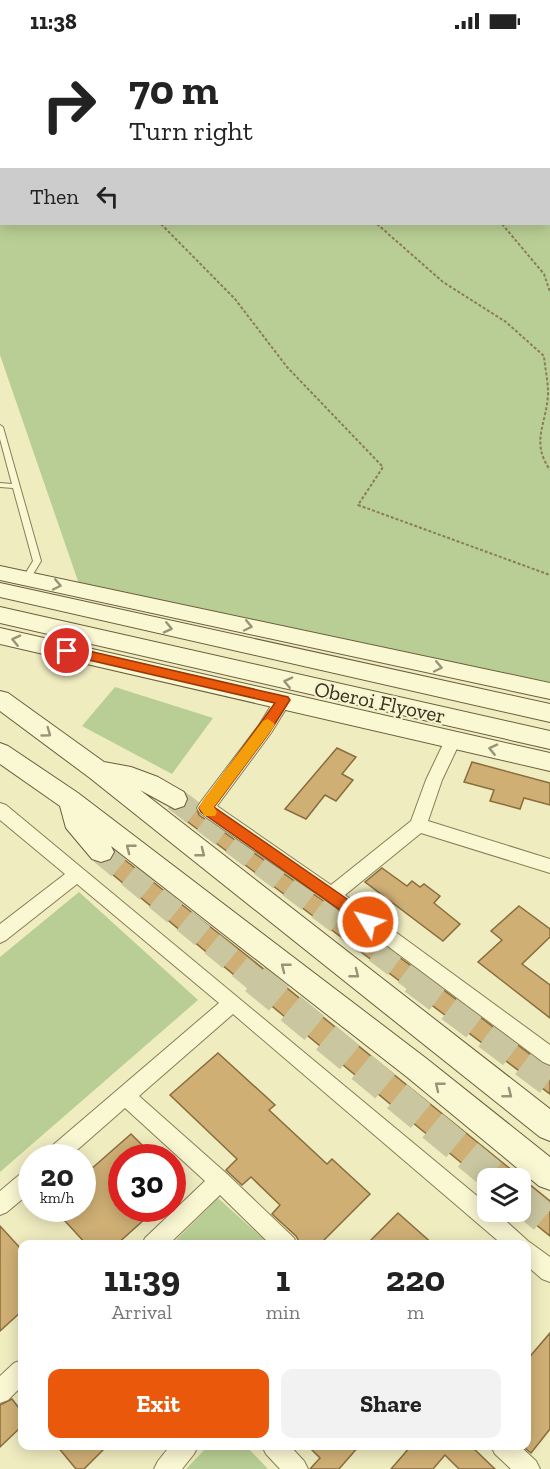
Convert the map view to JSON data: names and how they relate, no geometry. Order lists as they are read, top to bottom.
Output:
{
  "streets": {
    "main road": ["Oberoi Flyover"]
  },
  "page": {
    "status": "11:38",
    "turn": ["70 m", "Turn right"],
    "then": "Then",
    "speed": "20 km/h",
    "limit": "30",
    "eta": [
      "11:39",
      "Arrival",
      "1",
      "min",
      "220",
      "m"
    ],
    "buttons": ["Exit", "Share"]
  }
}
